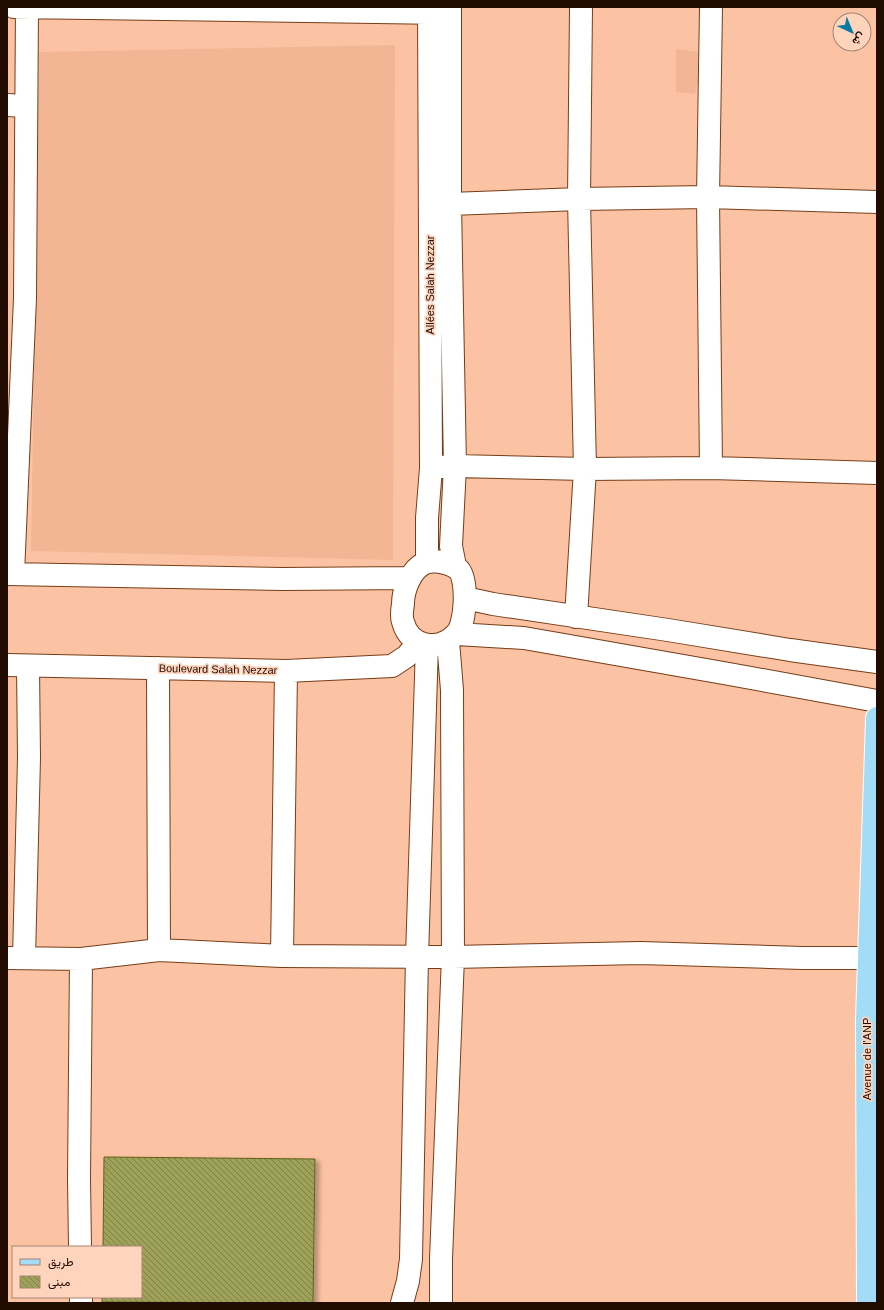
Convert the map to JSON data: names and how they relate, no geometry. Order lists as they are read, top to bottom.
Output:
{
  "streets": {
    "main road": ["Avenue de l'ANP"],
    "street": ["Allées Salah Nezzar", "Boulevard Salah Nezzar"]
  },
  "crossings": [
    ["Allées Salah Nezzar", "Boulevard Salah Nezzar"]
  ],
  "legend": ["طريق", "مبنى"],
  "north": "bottom right"
}
